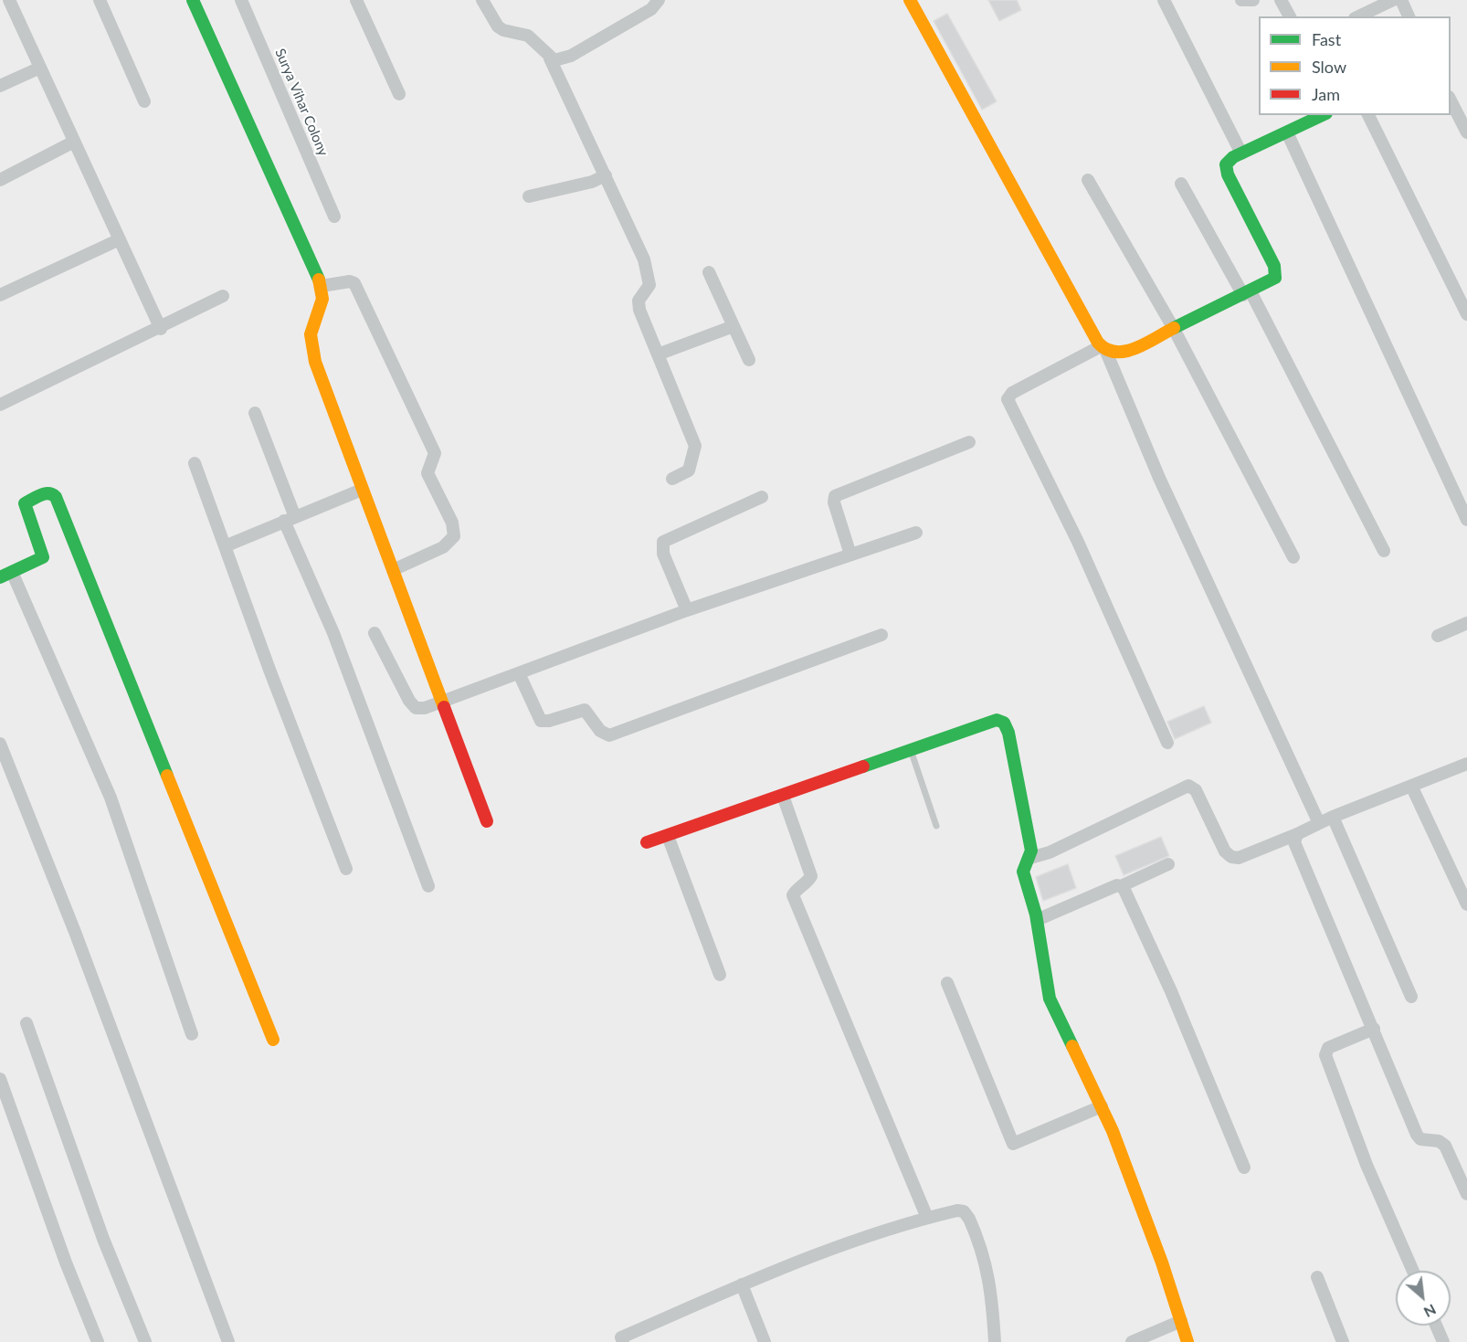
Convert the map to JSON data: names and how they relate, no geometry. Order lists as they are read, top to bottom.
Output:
{
  "streets": {
    "street": ["Surya Vihar Colony"]
  },
  "legend": ["Fast", "Slow", "Jam"],
  "north": "bottom right"
}
